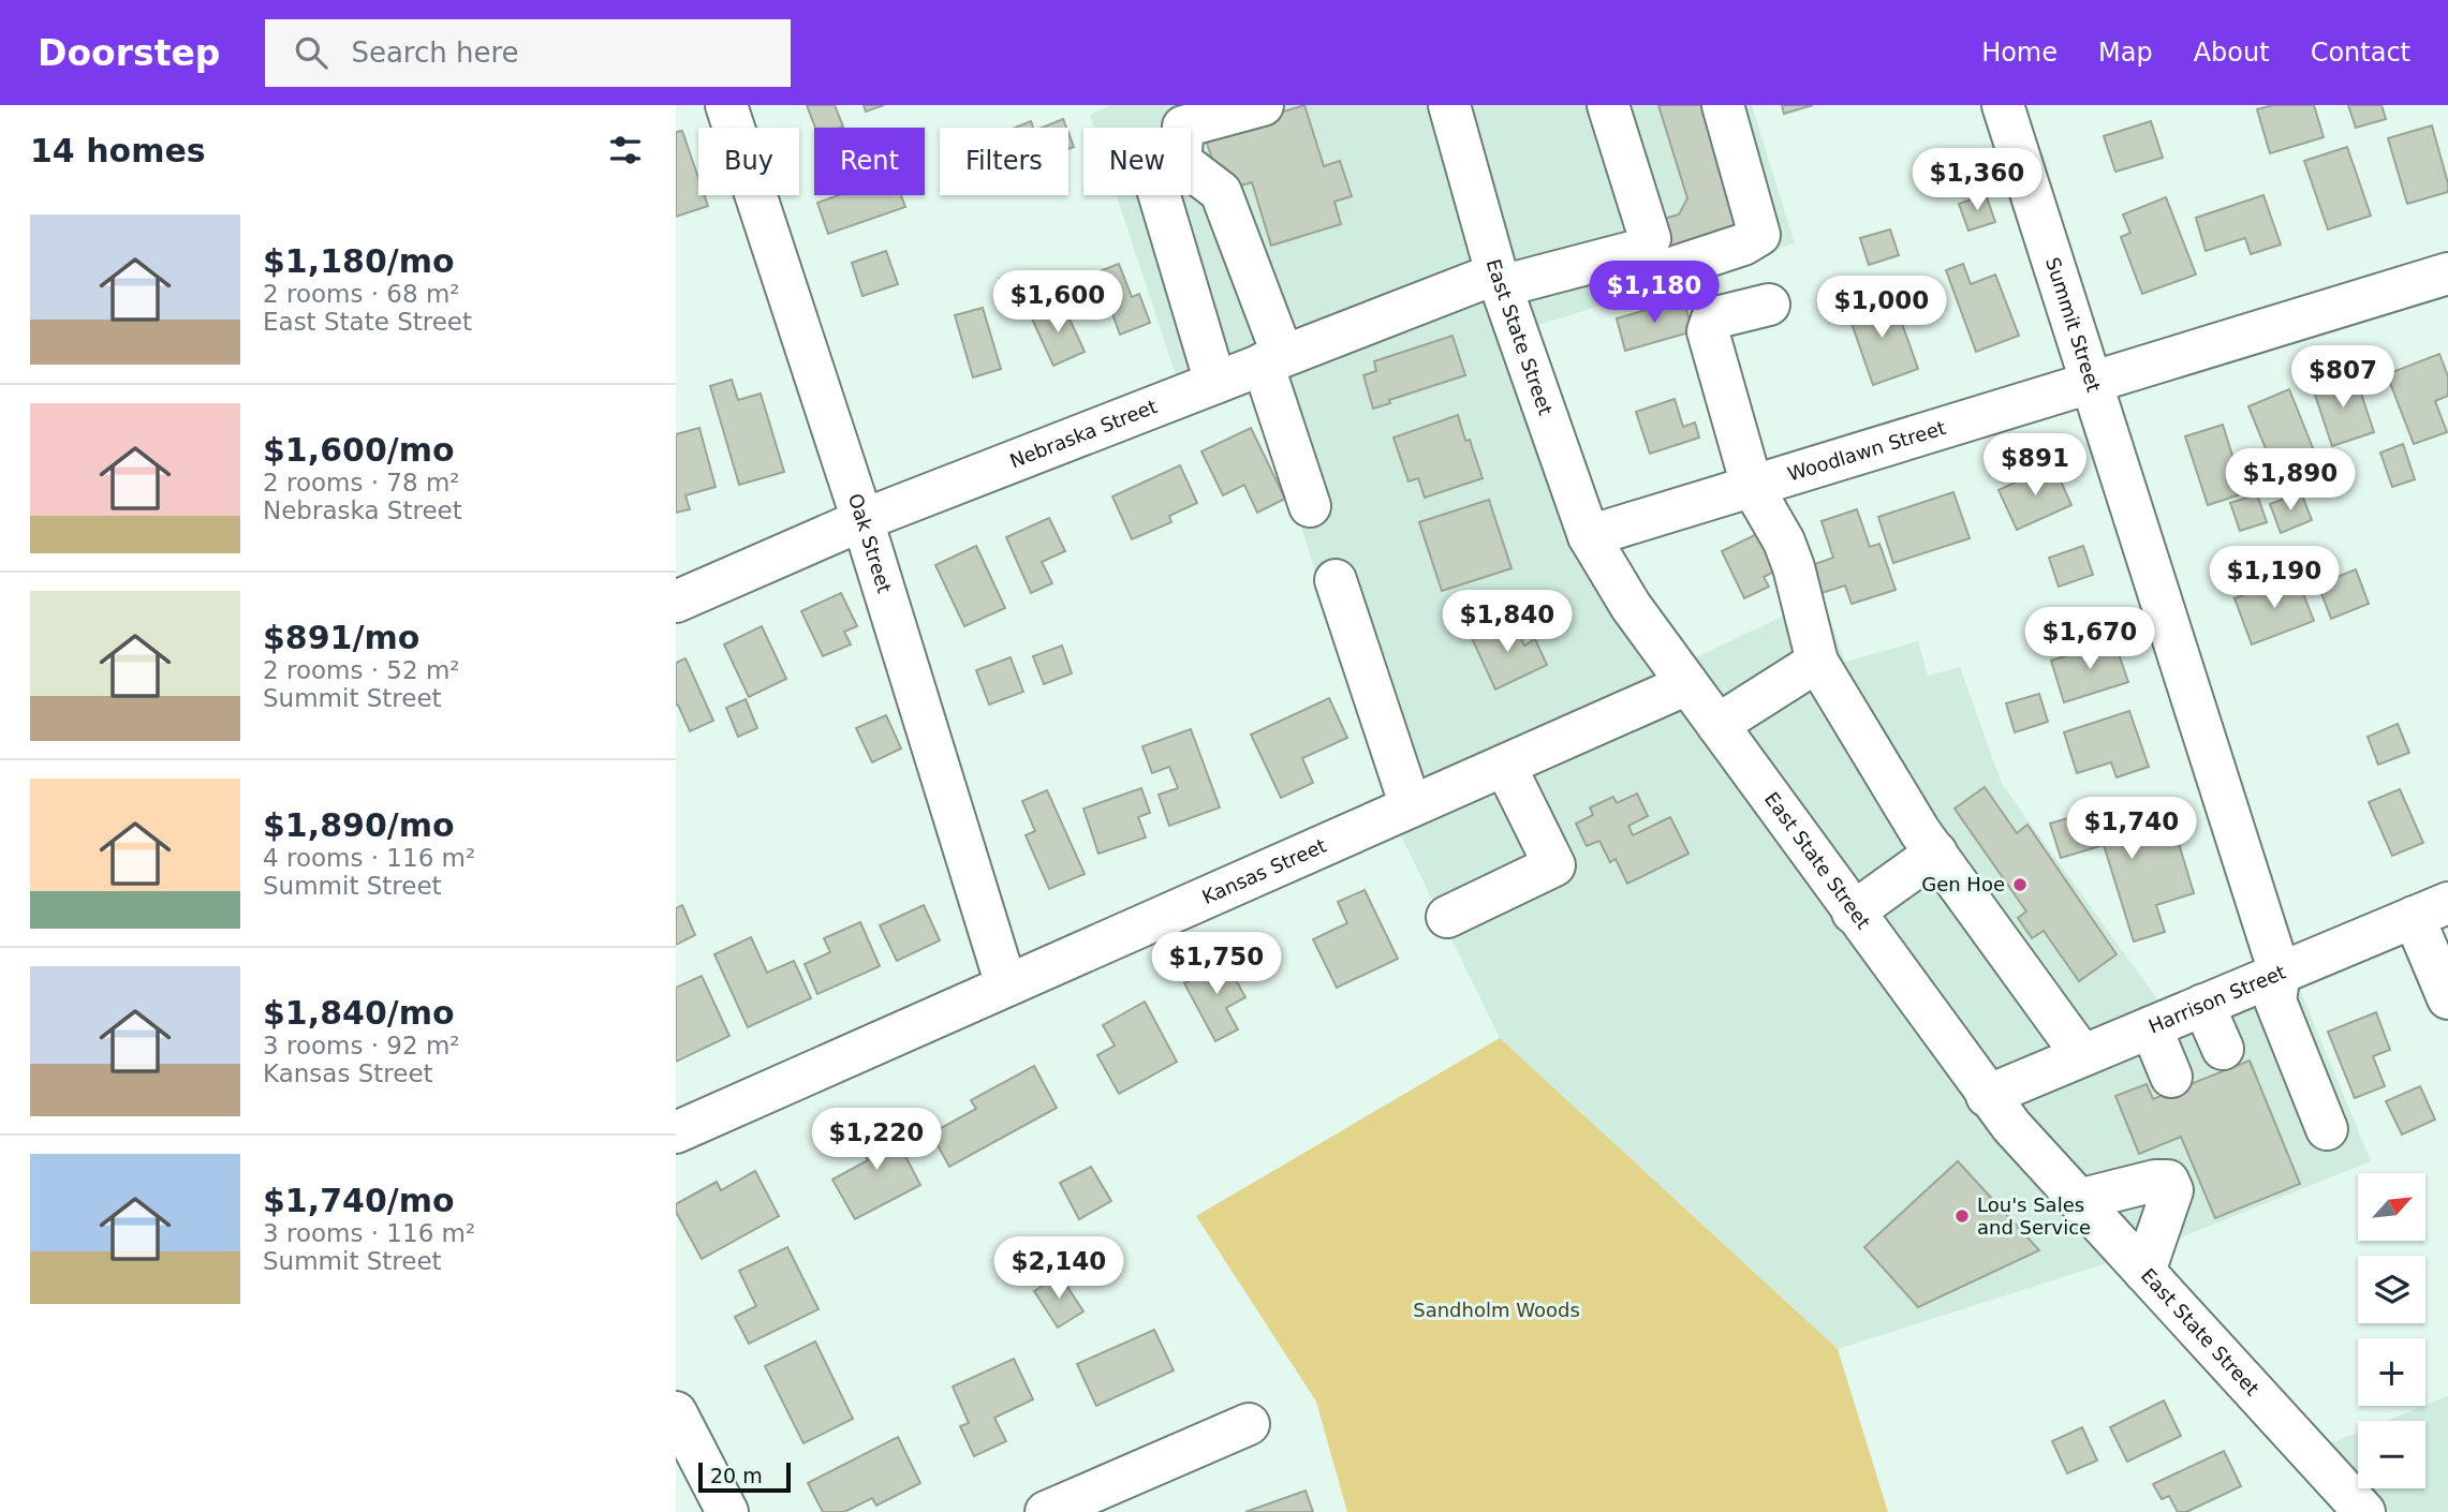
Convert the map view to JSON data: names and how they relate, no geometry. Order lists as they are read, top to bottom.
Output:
{
  "streets": {
    "street": [
      "Summit Street",
      "East State Street",
      "Nebraska Street",
      "Woodlawn Street",
      "Oak Street",
      "Kansas Street",
      "Harrison Street"
    ]
  },
  "crossings": [
    ["Summit Street", "Woodlawn Street"],
    ["Summit Street", "Harrison Street"],
    ["East State Street", "Nebraska Street"],
    ["East State Street", "Woodlawn Street"],
    ["East State Street", "Kansas Street"],
    ["East State Street", "Harrison Street"],
    ["Nebraska Street", "Oak Street"],
    ["Oak Street", "Kansas Street"]
  ],
  "parks": ["Sandholm Woods"],
  "places": ["Gen Hoe", "Lou's Sales and Service"],
  "scale_bar": "20 m",
  "north": "top right",
  "page": {
    "header": "Doorstep",
    "search": "Search here",
    "nav": [
      "Home",
      "Map",
      "About",
      "Contact"
    ],
    "heading": "14 homes",
    "chip": [
      "Buy",
      "Rent",
      "Filters",
      "New"
    ],
    "price": [
      "$1,360",
      "$1,180",
      "$1,600",
      "$1,000",
      "$807",
      "$891",
      "$1,890",
      "$1,190",
      "$1,840",
      "$1,670",
      "$1,740",
      "$1,750",
      "$1,220",
      "$2,140"
    ],
    "list": [
      {
        "name": "$1,180/mo",
        "note": "2 rooms · 68 m² · East State Street"
      },
      {
        "name": "$1,600/mo",
        "note": "2 rooms · 78 m² · Nebraska Street"
      },
      {
        "name": "$891/mo",
        "note": "2 rooms · 52 m² · Summit Street"
      },
      {
        "name": "$1,890/mo",
        "note": "4 rooms · 116 m² · Summit Street"
      },
      {
        "name": "$1,840/mo",
        "note": "3 rooms · 92 m² · Kansas Street"
      },
      {
        "name": "$1,740/mo",
        "note": "3 rooms · 116 m² · Summit Street"
      }
    ],
    "map_buttons": ["+", "−"],
    "scale": "20 m"
  }
}
